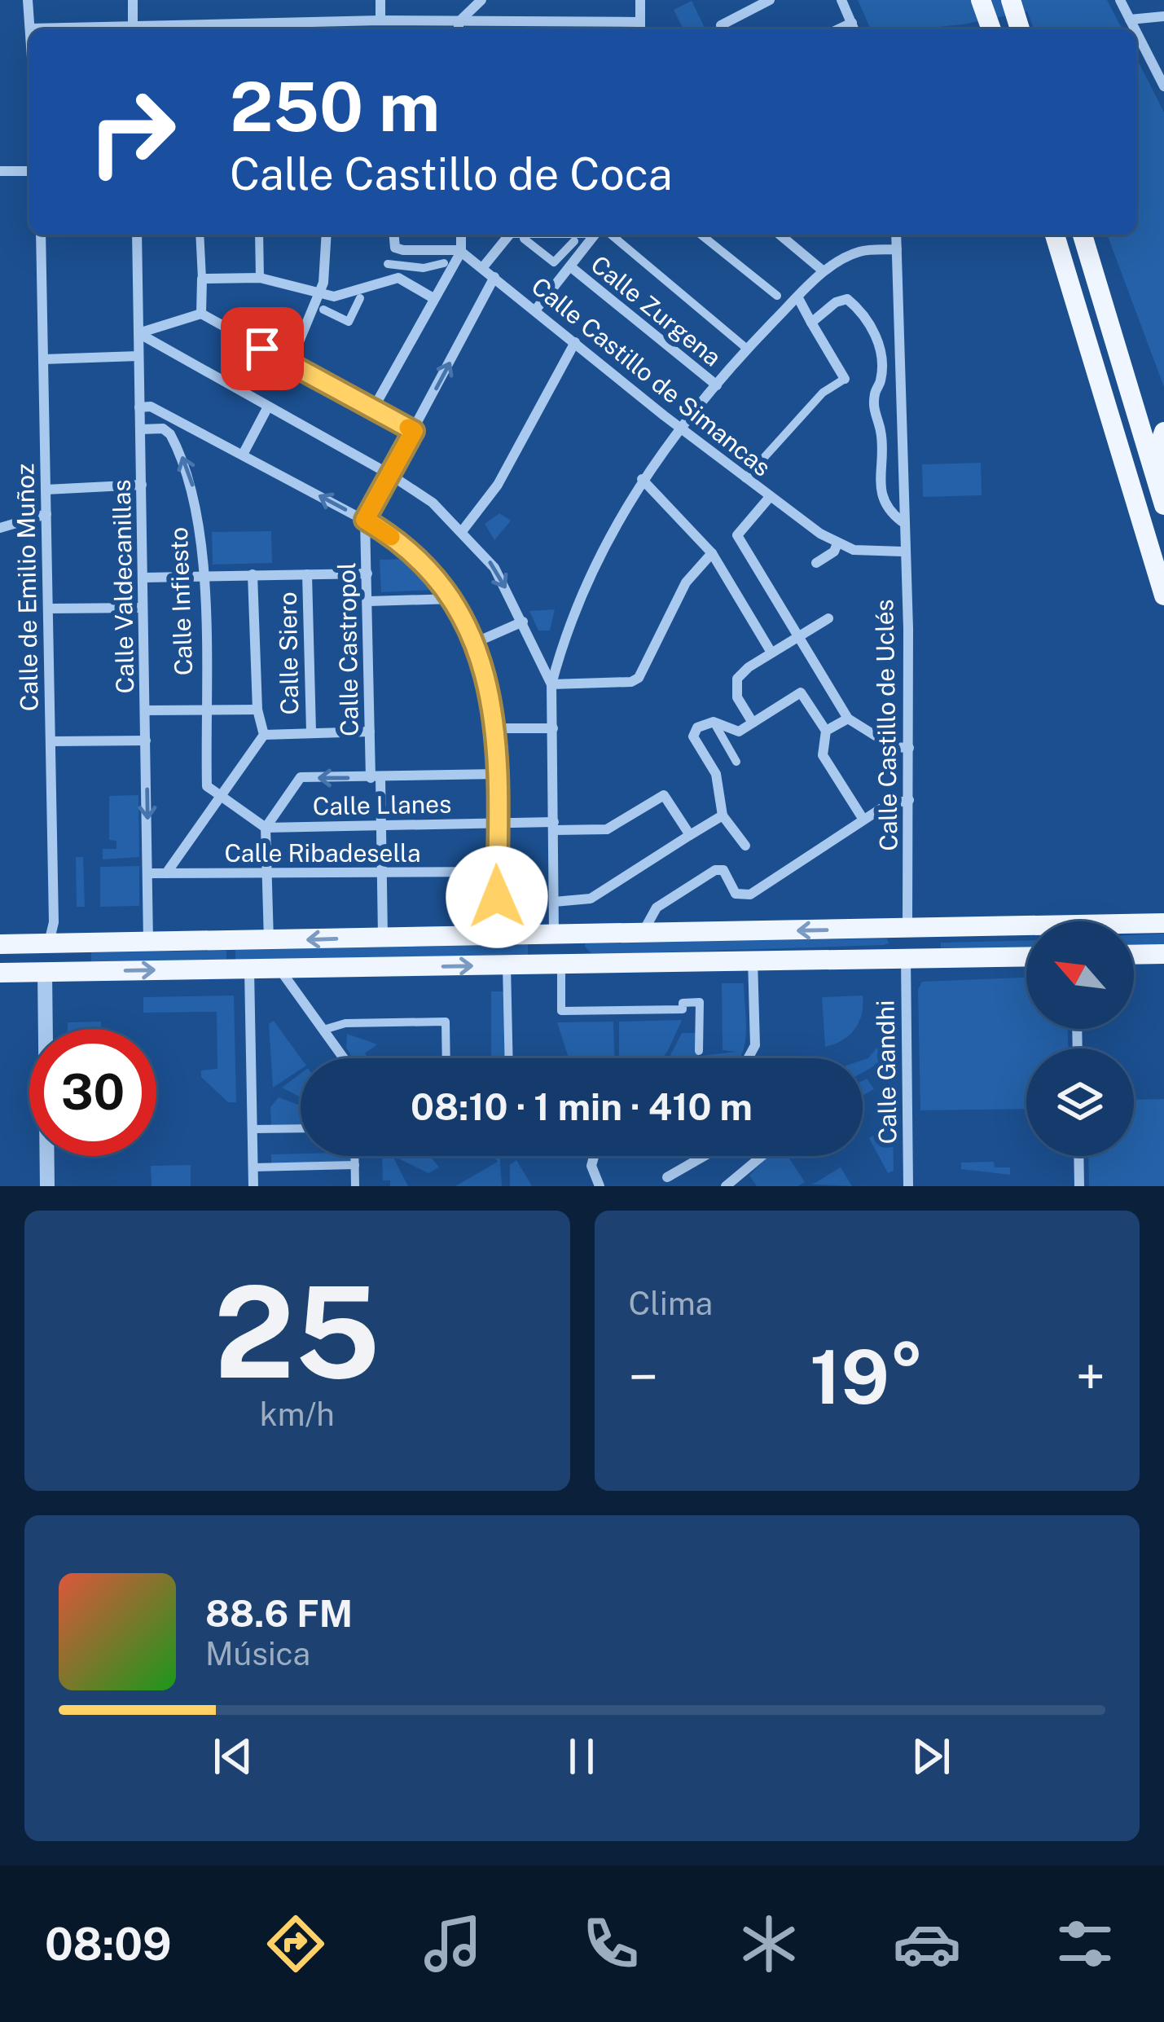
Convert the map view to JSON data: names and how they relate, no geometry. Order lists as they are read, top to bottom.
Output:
{
  "streets": {
    "street": [
      "Calle Zurgena",
      "Calle Castillo de Simancas",
      "Calle Valdecanillas",
      "Calle de Emilio Muñoz",
      "Calle Infiesto",
      "Calle Castropol",
      "Calle Siero",
      "Calle Castillo de Uclés",
      "Calle Llanes",
      "Calle Ribadesella",
      "Calle Gandhi"
    ]
  },
  "crossings": [
    ["Calle Castillo de Simancas", "Calle Castillo de Uclés"],
    ["Calle Valdecanillas", "Calle Infiesto"],
    ["Calle Valdecanillas", "Calle Ribadesella"],
    ["Calle Castropol", "Calle Llanes"],
    ["Calle Castropol", "Calle Ribadesella"]
  ],
  "one_way": ["Calle Infiesto"],
  "north": "top left",
  "page": {
    "turn": ["250 m", "Calle Castillo de Coca"],
    "limit": "30",
    "trip": "08:10 · 1 min · 410 m",
    "tile": [
      ["25", "km/h"],
      "Clima"
    ],
    "heat": ["−", "19°", "+"],
    "song": ["88.6 FM", "Música"],
    "tabs": "08:09"
  }
}
